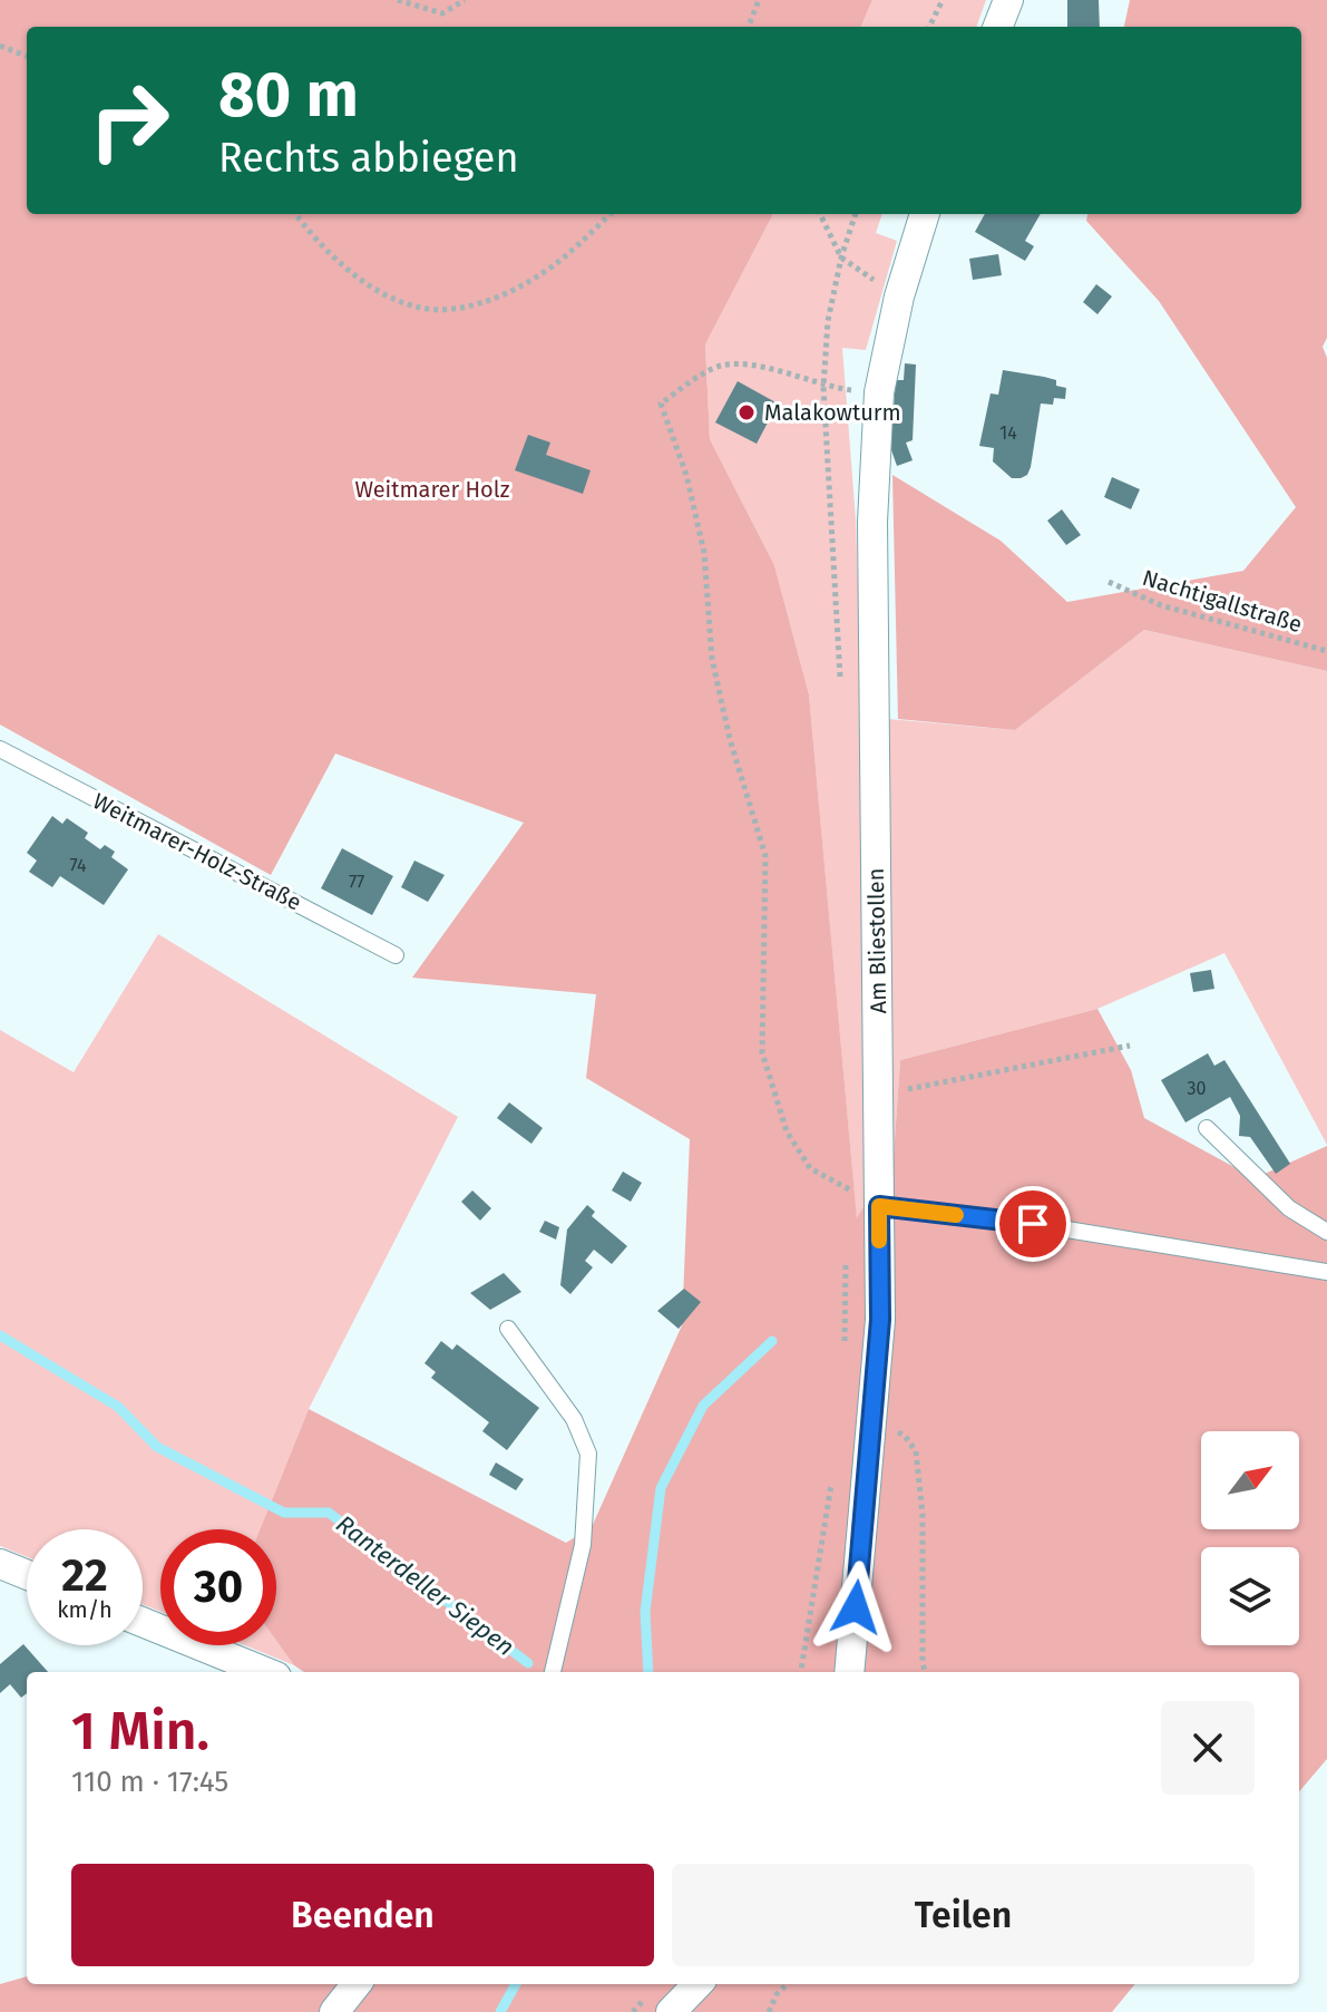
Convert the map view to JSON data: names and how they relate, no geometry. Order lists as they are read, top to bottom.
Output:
{
  "streets": {
    "street": ["Am Bliestollen"],
    "lane": ["Weitmarer-Holz-Straße"],
    "path": ["Nachtigallstraße"]
  },
  "water": ["Ranterdeller Siepen"],
  "parks": ["Weitmarer Holz"],
  "places": ["Malakowturm"],
  "house_numbers": [
    "14",
    "74",
    "77",
    "30"
  ],
  "north": "top right",
  "page": {
    "turn": ["80 m", "Rechts abbiegen"],
    "speed": "22 km/h",
    "limit": "30",
    "heading": ["1 Min.", "110 m · 17:45"],
    "buttons": ["Beenden", "Teilen"]
  }
}
